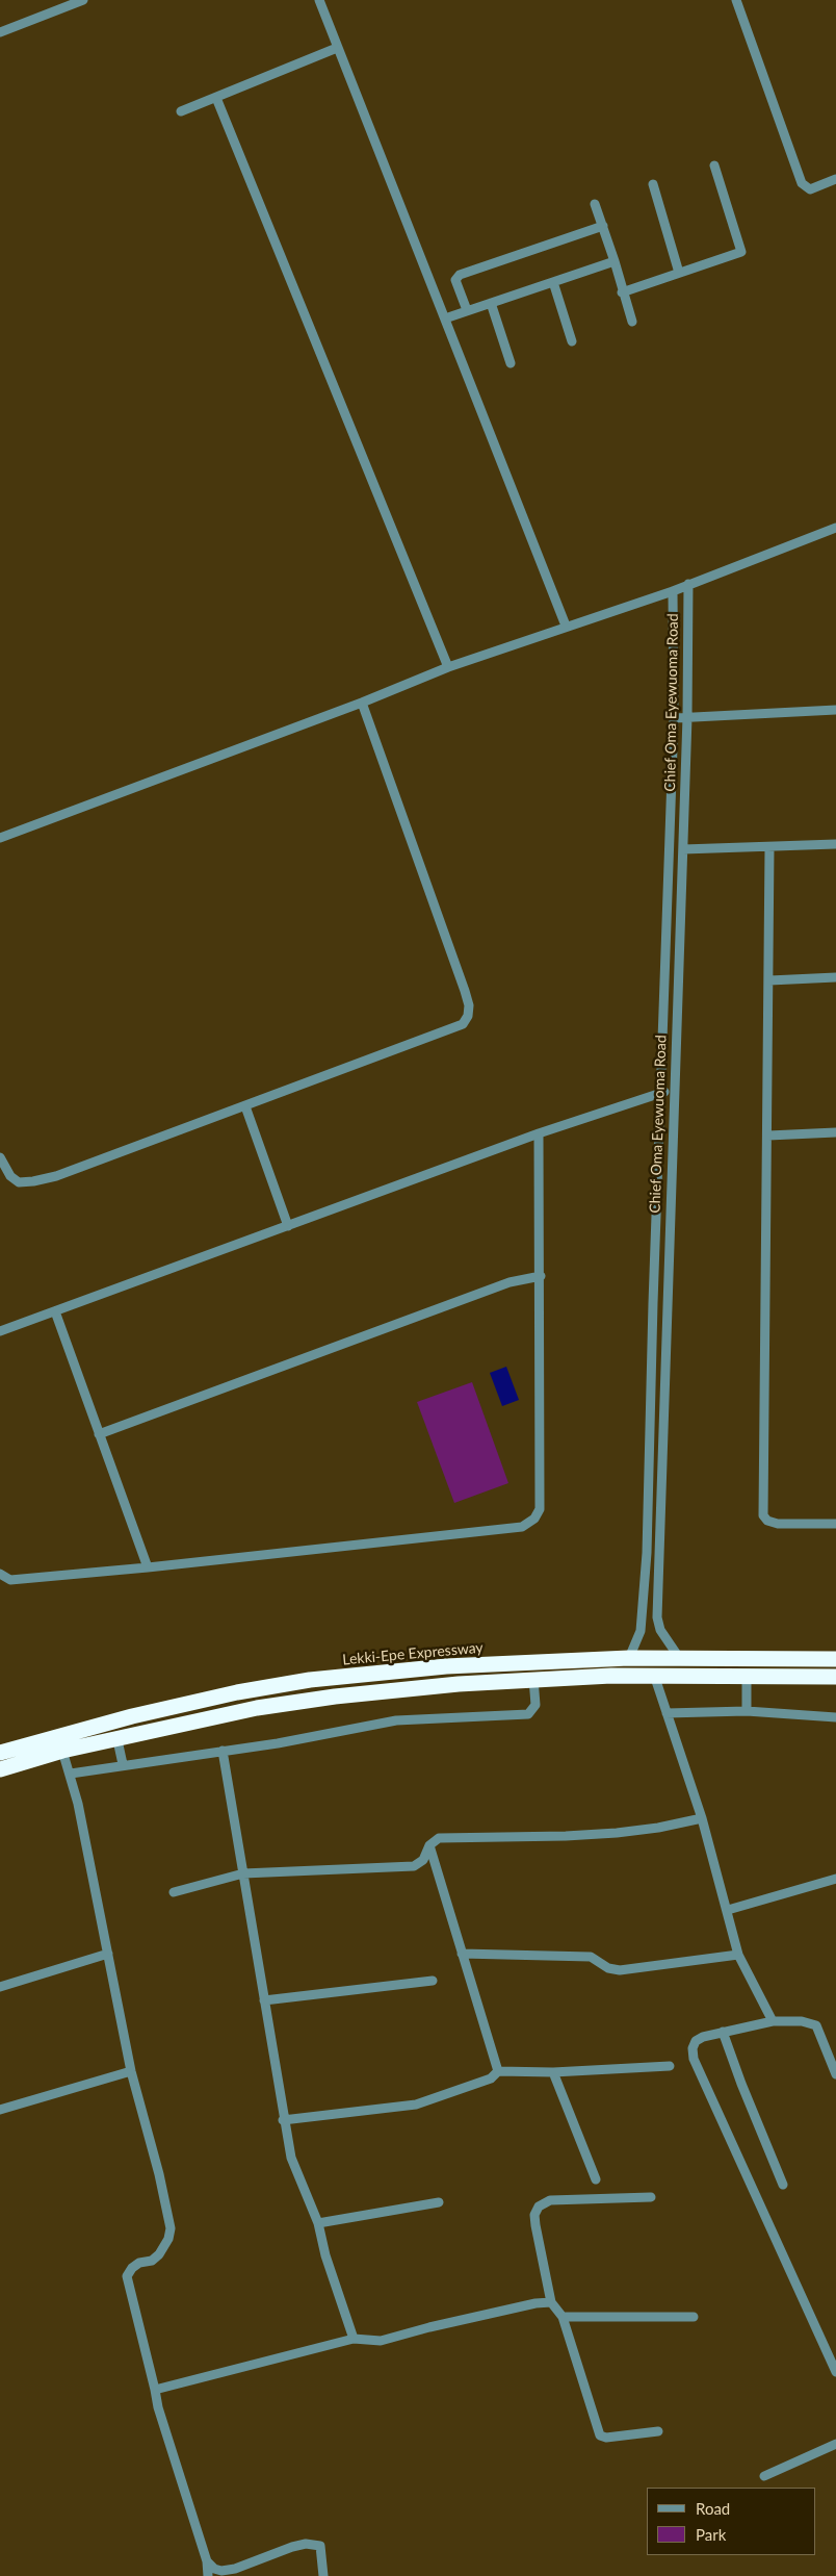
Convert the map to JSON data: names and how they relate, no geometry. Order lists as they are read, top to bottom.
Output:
{
  "streets": {
    "highway": ["Lekki-Epe Expressway"],
    "street": ["Chief Oma Eyewuoma Road"]
  },
  "crossings": [
    ["Chief Oma Eyewuoma Road", "Lekki-Epe Expressway"]
  ],
  "legend": ["Road", "Park"]
}
